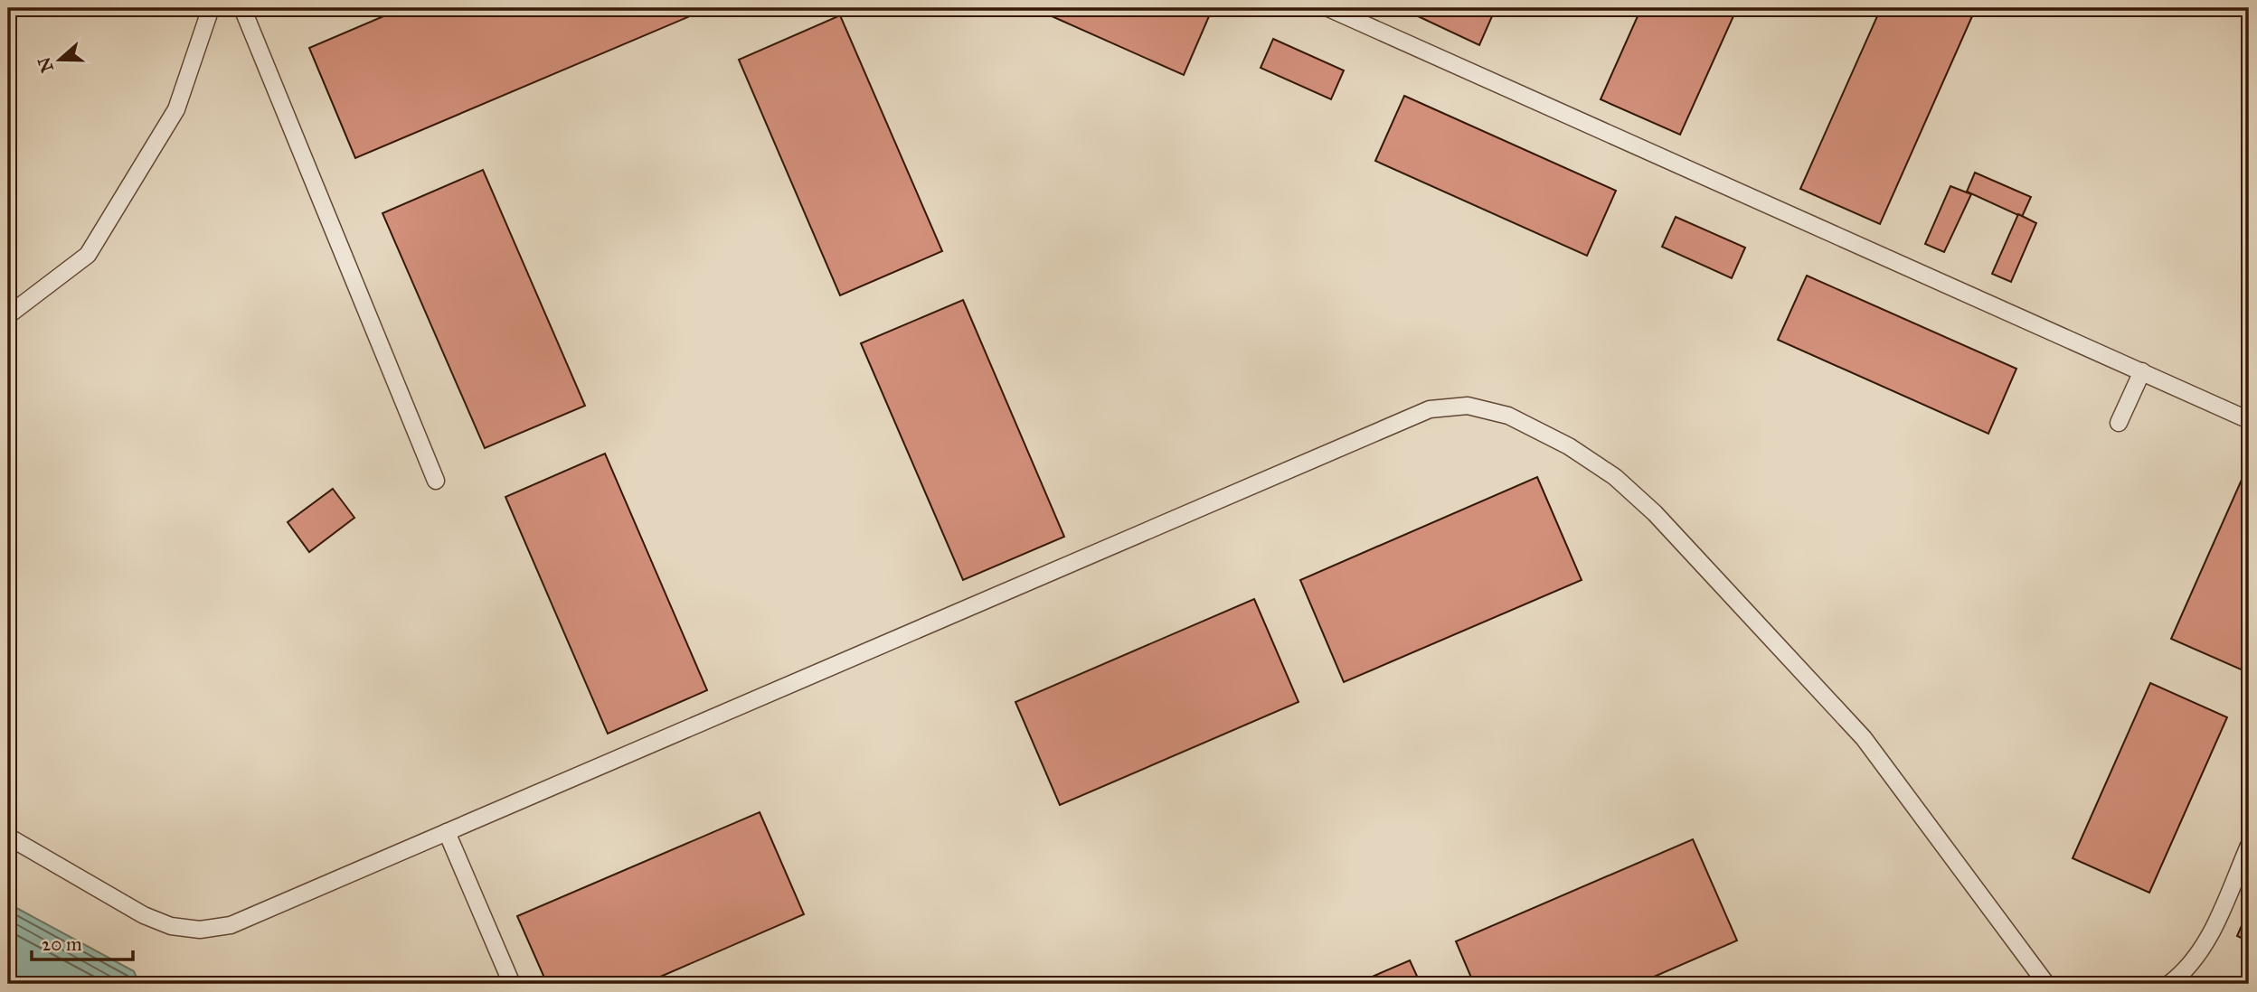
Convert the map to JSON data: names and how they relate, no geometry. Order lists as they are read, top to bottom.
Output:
{
  "scale_bar": "20 m",
  "north": "left"
}
